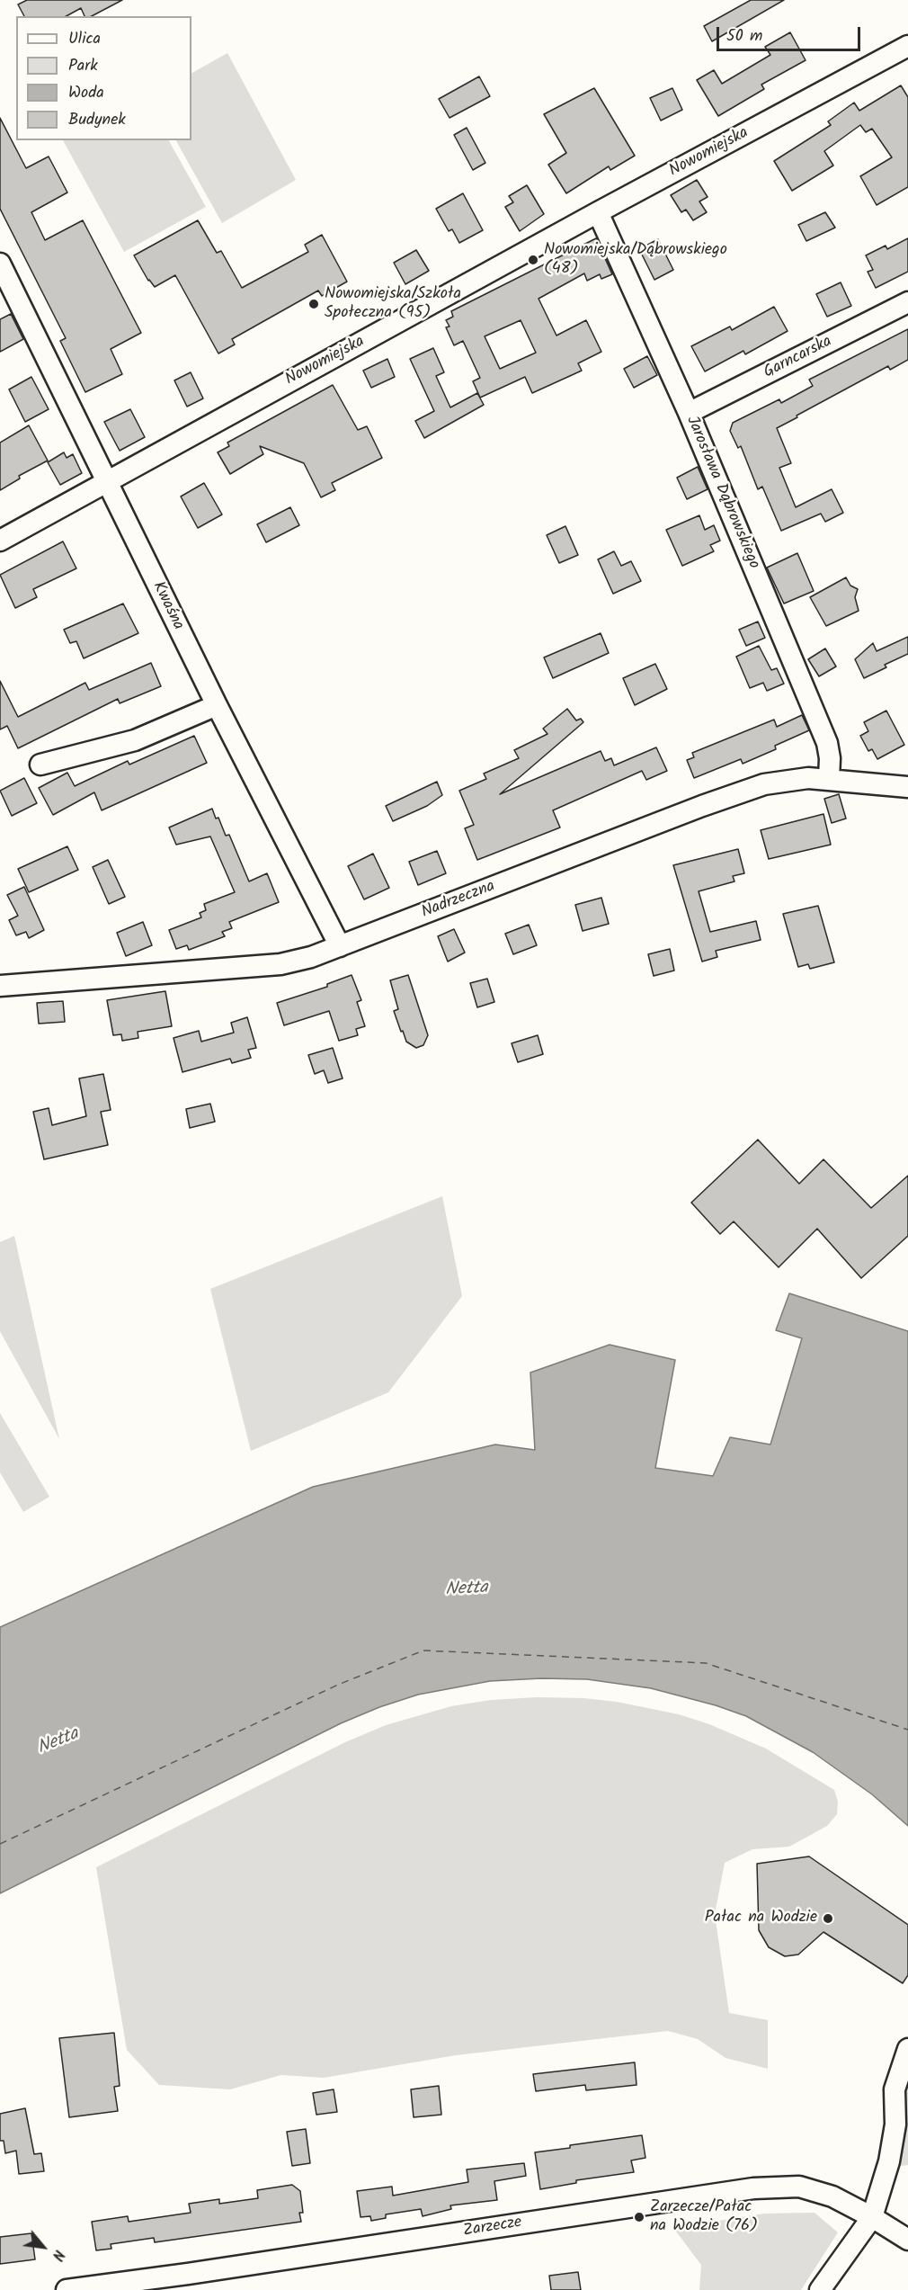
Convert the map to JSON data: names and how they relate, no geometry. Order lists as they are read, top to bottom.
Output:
{
  "streets": {
    "street": [
      "Nowomiejska",
      "Garncarska",
      "Jarosława Dąbrowskiego",
      "Kwaśna",
      "Nadrzeczna",
      "Zarzecze"
    ]
  },
  "crossings": [
    ["Nowomiejska", "Jarosława Dąbrowskiego"],
    ["Nowomiejska", "Kwaśna"],
    ["Garncarska", "Jarosława Dąbrowskiego"],
    ["Jarosława Dąbrowskiego", "Nadrzeczna"],
    ["Kwaśna", "Nadrzeczna"]
  ],
  "water": ["Netta"],
  "places": [
    "Nowomiejska/Dąbrowskiego (48)",
    "Nowomiejska/Szkoła Społeczna (95)",
    "Pałac na Wodzie",
    "Zarzecze/Pałac na Wodzie (76)"
  ],
  "legend": [
    "Ulica",
    "Park",
    "Woda",
    "Budynek"
  ],
  "scale_bar": "50 m",
  "north": "bottom right"
}
